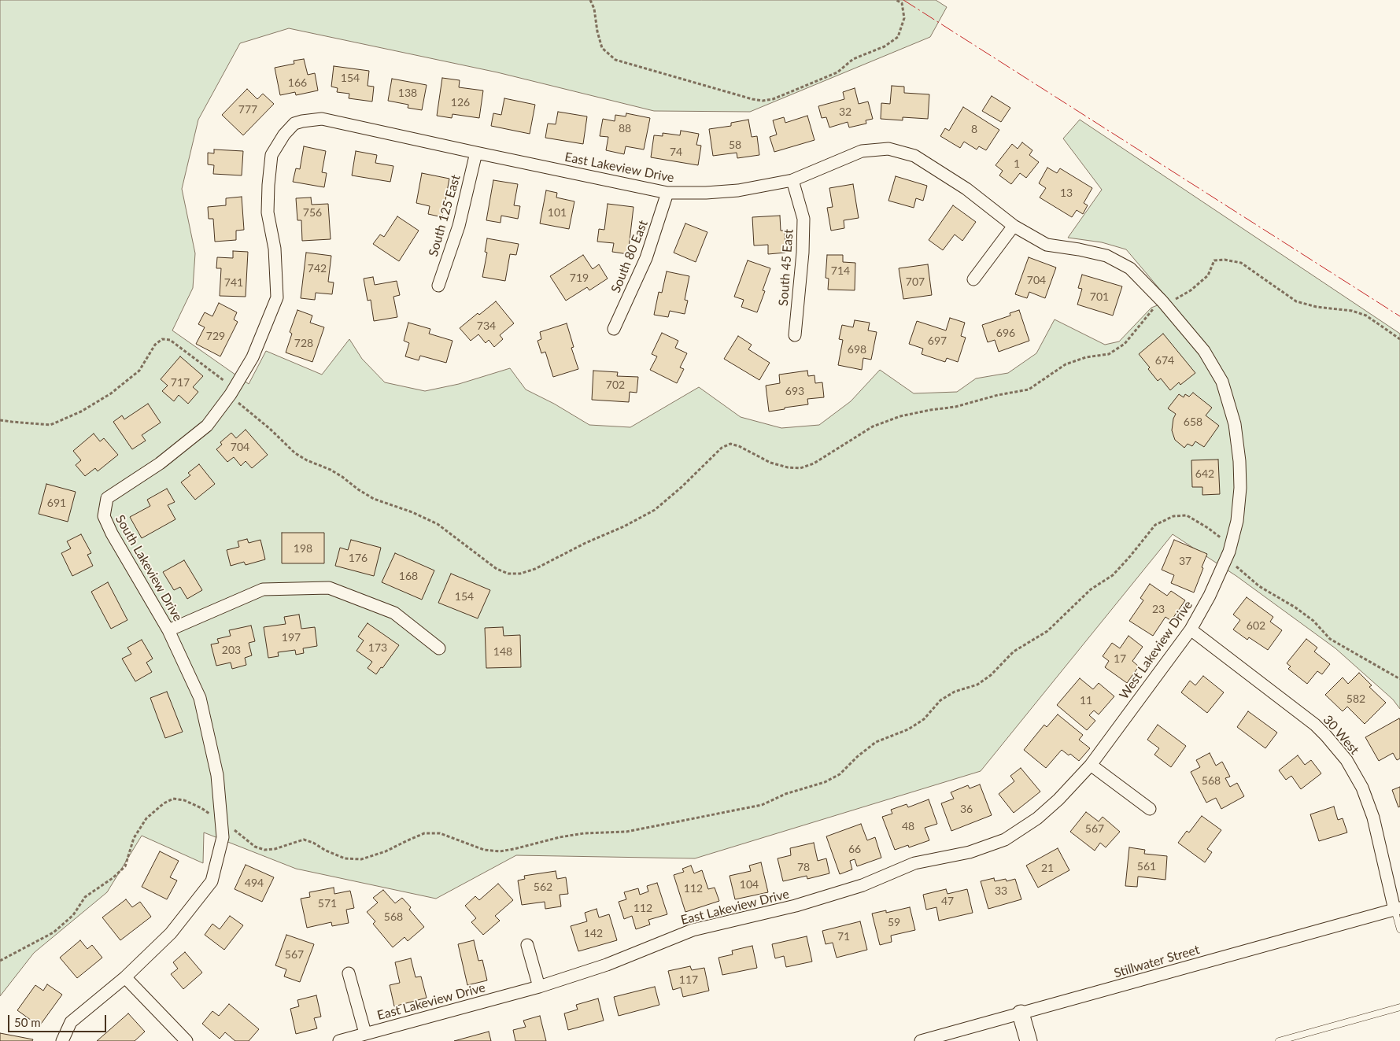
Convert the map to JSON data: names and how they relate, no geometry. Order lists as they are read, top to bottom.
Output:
{
  "streets": {
    "street": [
      "East Lakeview Drive",
      "South 125 East",
      "South 80 East",
      "South 45 East",
      "South Lakeview Drive",
      "West Lakeview Drive",
      "30 West",
      "Stillwater Street"
    ]
  },
  "crossings": [
    ["East Lakeview Drive", "South 125 East"],
    ["East Lakeview Drive", "South 80 East"],
    ["East Lakeview Drive", "South 45 East"],
    ["East Lakeview Drive", "South Lakeview Drive"],
    ["East Lakeview Drive", "West Lakeview Drive"],
    ["West Lakeview Drive", "30 West"],
    ["30 West", "Stillwater Street"]
  ],
  "house_numbers": [
    "154",
    "166",
    "138",
    "126",
    "777",
    "32",
    "88",
    "8",
    "58",
    "74",
    "1",
    "13",
    "756",
    "101",
    "742",
    "714",
    "719",
    "704",
    "707",
    "741",
    "701",
    "734",
    "696",
    "729",
    "697",
    "728",
    "698",
    "674",
    "717",
    "702",
    "693",
    "658",
    "704",
    "642",
    "691",
    "198",
    "176",
    "37",
    "168",
    "154",
    "23",
    "602",
    "197",
    "173",
    "203",
    "148",
    "17",
    "582",
    "11",
    "568",
    "36",
    "48",
    "567",
    "66",
    "561",
    "78",
    "21",
    "494",
    "104",
    "562",
    "112",
    "33",
    "47",
    "571",
    "112",
    "568",
    "59",
    "142",
    "71",
    "567",
    "117"
  ],
  "scale_bar": "50 m"
}
